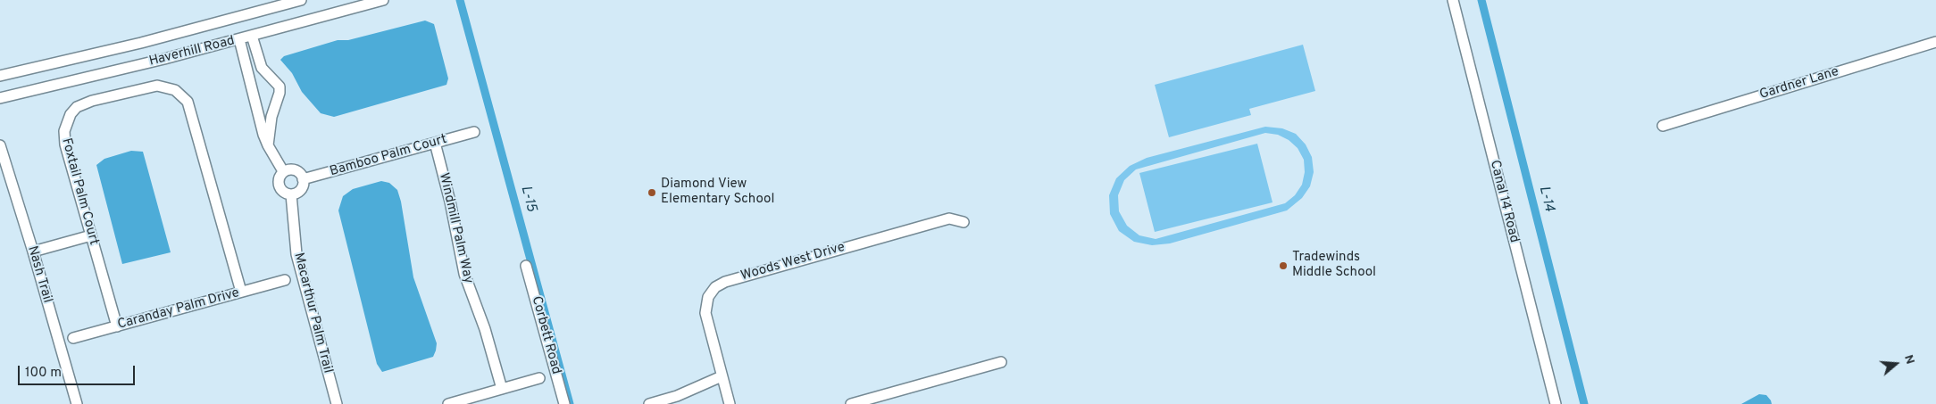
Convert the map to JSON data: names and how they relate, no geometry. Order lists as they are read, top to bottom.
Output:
{
  "streets": {
    "street": [
      "Haverhill Road",
      "Gardner Lane",
      "Bamboo Palm Court",
      "Foxtail Palm Court",
      "Canal 14 Road",
      "Windmill Palm Way",
      "Woods West Drive",
      "Nash Trail",
      "Caranday Palm Drive",
      "Macarthur Palm Trail",
      "Corbett Road"
    ]
  },
  "crossings": [
    ["Bamboo Palm Court", "Windmill Palm Way"],
    ["Bamboo Palm Court", "Macarthur Palm Trail"],
    ["Foxtail Palm Court", "Caranday Palm Drive"]
  ],
  "water": ["L-15", "L-14"],
  "places": ["Diamond View Elementary School", "Tradewinds Middle School"],
  "scale_bar": "100 m",
  "north": "right"
}
